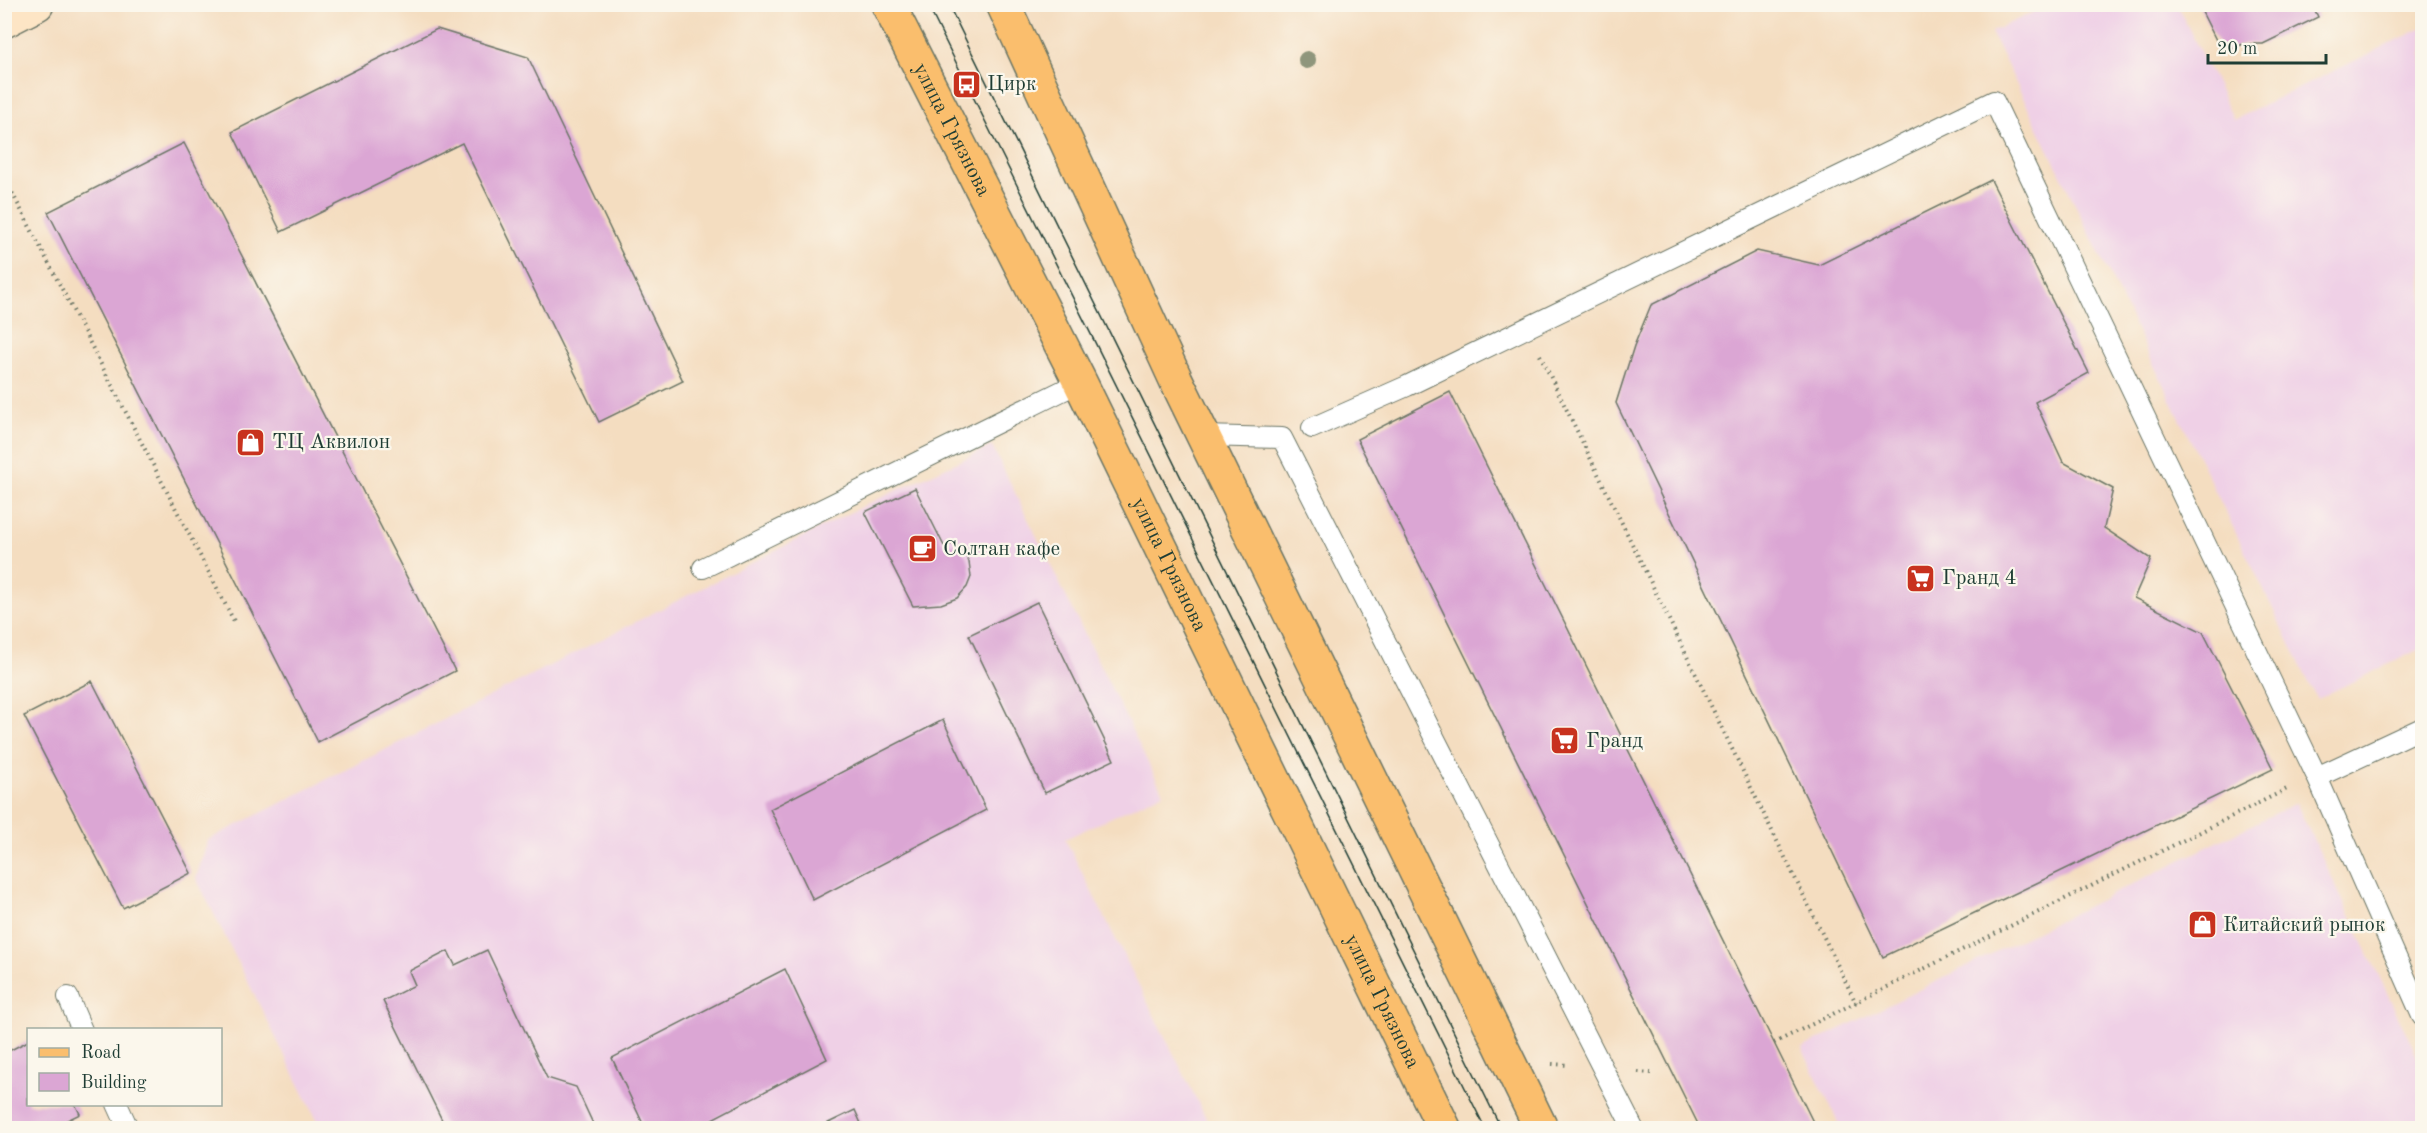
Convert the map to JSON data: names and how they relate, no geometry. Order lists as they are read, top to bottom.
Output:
{
  "streets": {
    "main road": ["улица Грязнова"]
  },
  "places": {
    "bus stop": ["Цирк"],
    "shop": ["ТЦ Аквилон", "Китайский рынок"],
    "cafe": ["Солтан кафе"],
    "supermarket": ["Гранд 4", "Гранд"]
  },
  "legend": ["Road", "Building"],
  "scale_bar": "20 m"
}
